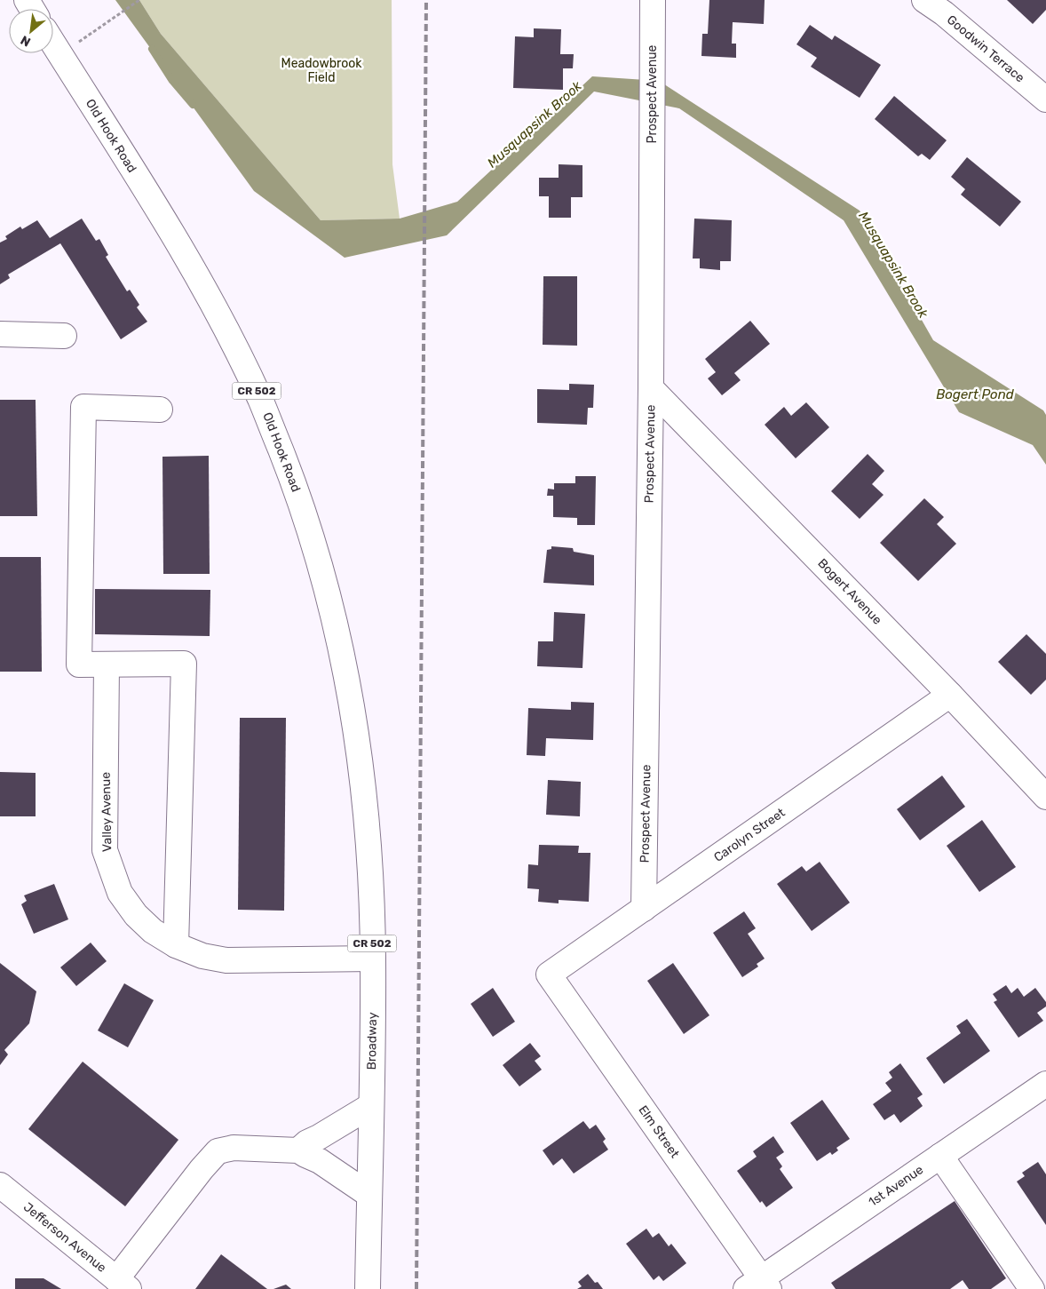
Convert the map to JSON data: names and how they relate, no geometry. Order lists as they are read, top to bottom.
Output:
{
  "streets": {
    "street": [
      "Goodwin Terrace",
      "Prospect Avenue",
      "Old Hook Road",
      "CR 502",
      "Bogert Avenue",
      "Valley Avenue",
      "Carolyn Street",
      "Broadway",
      "Elm Street",
      "1st Avenue",
      "Jefferson Avenue"
    ]
  },
  "crossings": [
    ["Prospect Avenue", "Bogert Avenue"],
    ["Prospect Avenue", "Carolyn Street"],
    ["Old Hook Road", "Broadway"],
    ["Bogert Avenue", "Carolyn Street"],
    ["Valley Avenue", "Broadway"],
    ["Carolyn Street", "Elm Street"],
    ["Elm Street", "1st Avenue"]
  ],
  "water": ["Musquapsink Brook", "Bogert Pond"],
  "parks": ["Meadowbrook Field"],
  "north": "bottom left"
}
